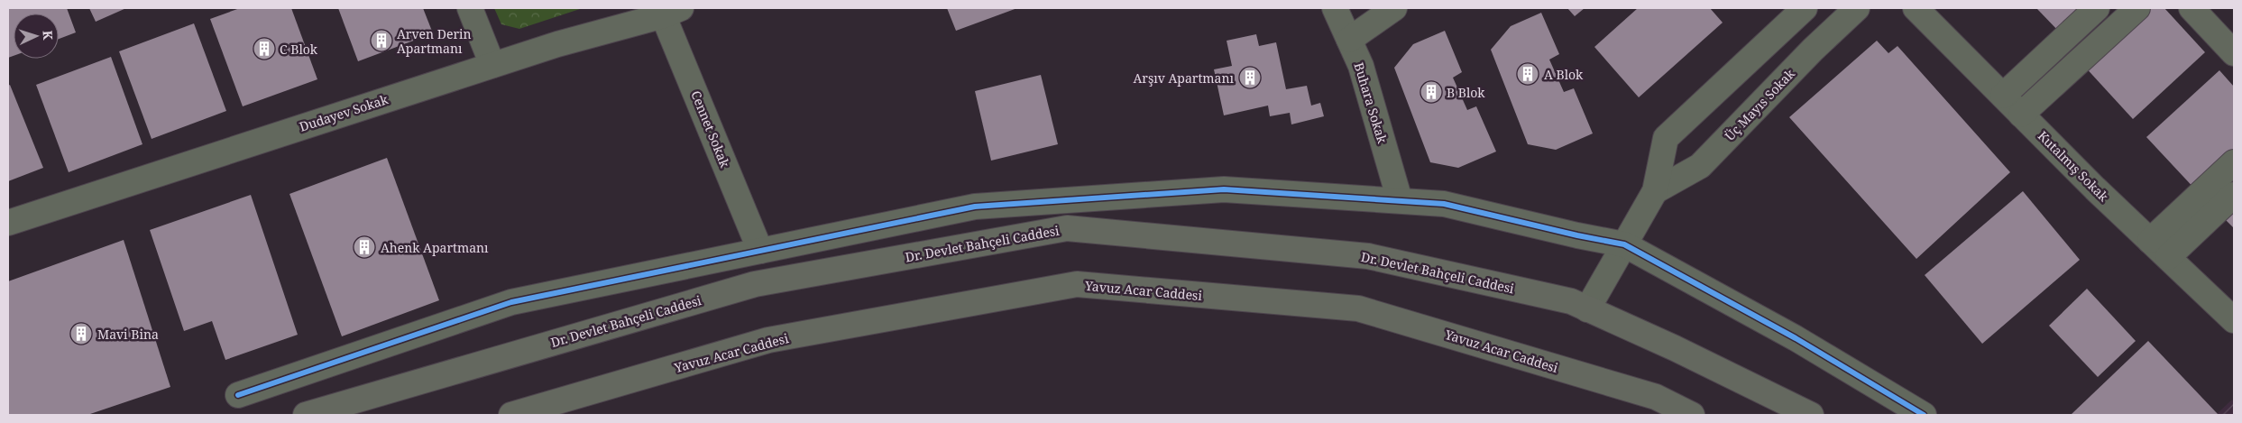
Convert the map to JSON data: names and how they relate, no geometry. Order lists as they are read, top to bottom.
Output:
{
  "streets": {
    "main road": ["Dr. Devlet Bahçeli Caddesi", "Yavuz Acar Caddesi"],
    "street": [
      "Buhara Sokak",
      "Üç Mayıs Sokak",
      "Dudayev Sokak",
      "Cennet Sokak",
      "Kutalmış Sokak"
    ]
  },
  "crossings": [
    ["Dudayev Sokak", "Cennet Sokak"]
  ],
  "places": {
    "building": [
      "Arven Derin Apartmanı",
      "C Blok",
      "A Blok",
      "Arşıv Apartmanı",
      "B Blok",
      "Ahenk Apartmanı",
      "Mavi Bina"
    ]
  },
  "north": "right"
}
